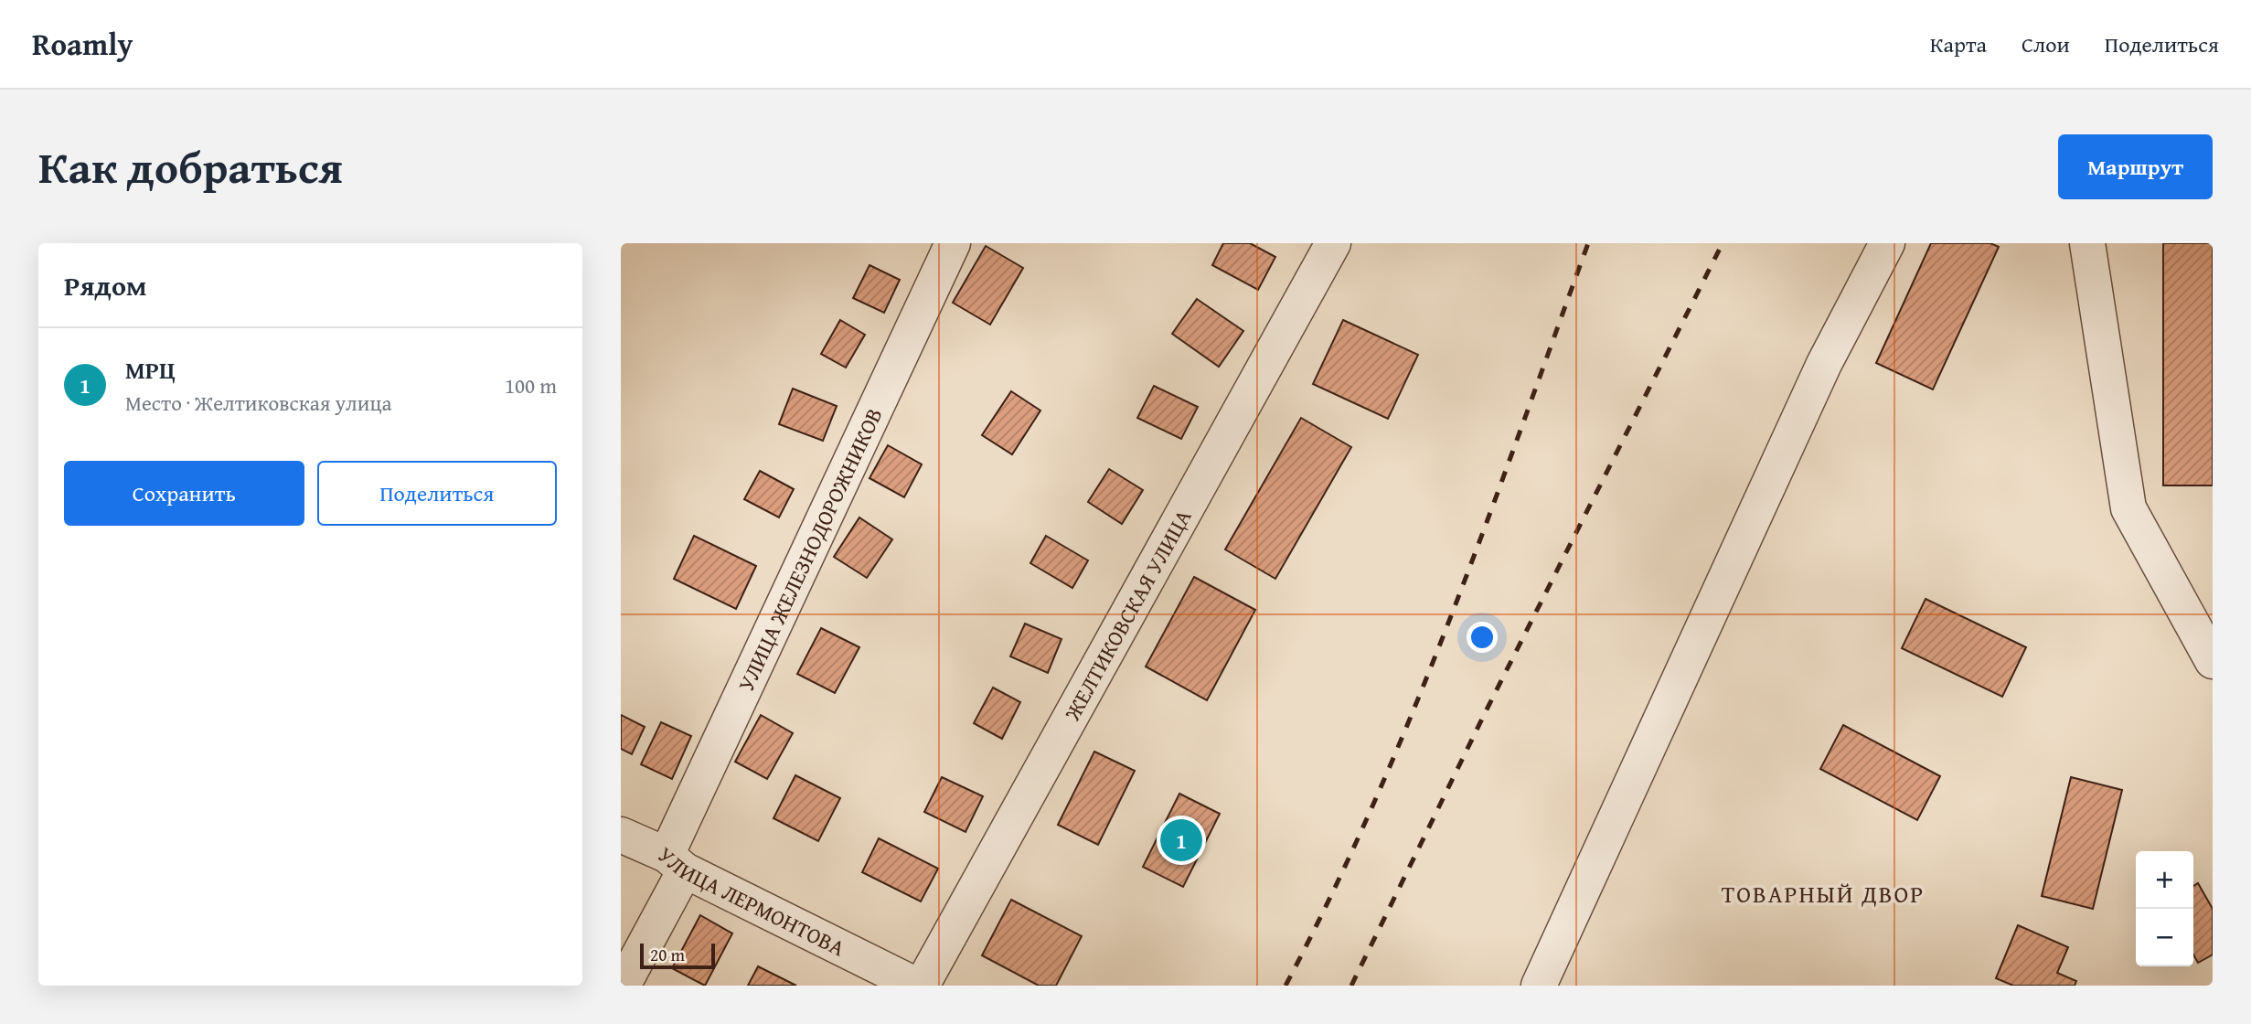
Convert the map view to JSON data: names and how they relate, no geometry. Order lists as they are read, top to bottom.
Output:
{
  "streets": {
    "street": ["УЛИЦА ЖЕЛЕЗНОДОРОЖНИКОВ", "ЖЕЛТИКОВСКАЯ УЛИЦА", "УЛИЦА ЛЕРМОНТОВА"]
  },
  "crossings": [
    ["УЛИЦА ЖЕЛЕЗНОДОРОЖНИКОВ", "УЛИЦА ЛЕРМОНТОВА"]
  ],
  "districts": ["ТОВАРНЫЙ ДВОР"],
  "scale_bar": "20 m",
  "page": {
    "header": "Roamly",
    "nav": ["Карта", "Слои", "Поделиться"],
    "title": "Как добраться",
    "buttons": [
      "Маршрут",
      ["Сохранить", "Поделиться"]
    ],
    "heading": "Рядом",
    "list": [
      {
        "mark": "1",
        "name": "МРЦ",
        "note": "Место · Желтиковская улица",
        "value": "100 m"
      }
    ],
    "pins": "1",
    "map_buttons": ["+", "−"],
    "scale": "20 m"
  }
}
